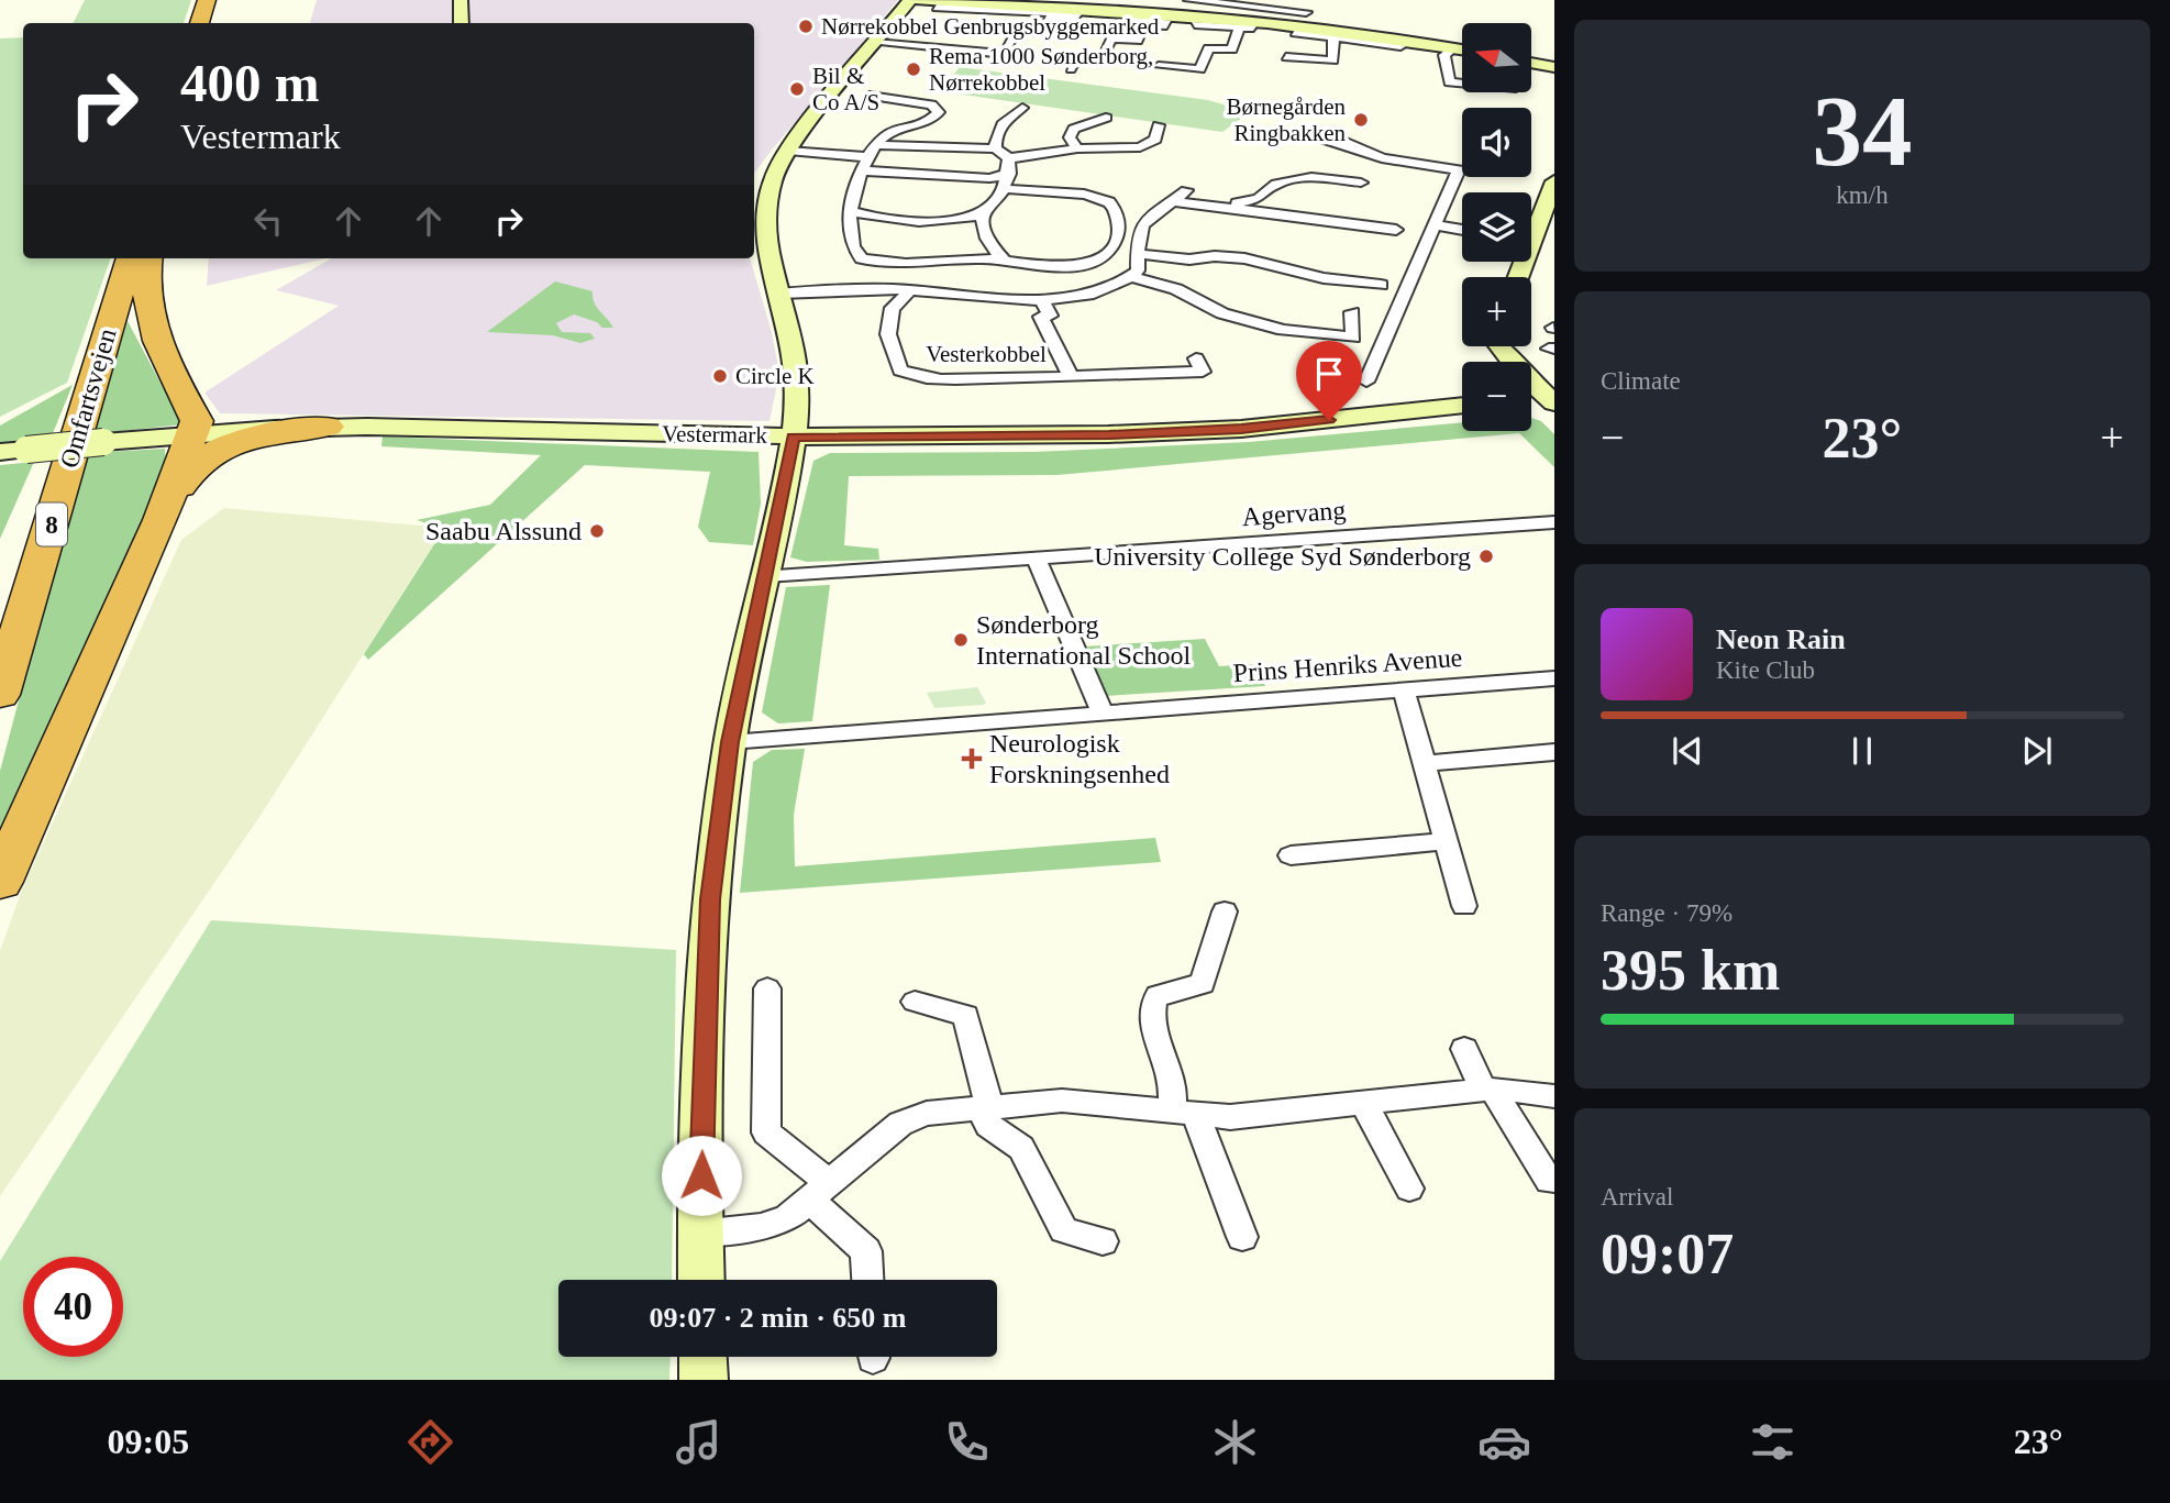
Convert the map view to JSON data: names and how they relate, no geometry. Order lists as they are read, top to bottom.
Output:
{
  "streets": {
    "highway": ["Omfartsvejen", "8"],
    "street": [
      "Vesterkobbel",
      "Vestermark",
      "Agervang",
      "Prins Henriks Avenue"
    ]
  },
  "places": {
    "other": [
      "Nørrekobbel Genbrugsbyggemarked",
      "Rema 1000 Sønderborg, Nørrekobbel",
      "Bil & Co A/S",
      "Børnegården Ringbakken",
      "Circle K",
      "Saabu Alssund",
      "University College Syd Sønderborg",
      "Sønderborg International School"
    ],
    "health": ["Neurologisk Forskningsenhed"]
  },
  "north": "left",
  "page": {
    "tile": [
      ["34", "km/h"],
      "Climate",
      ["Range · 79%", "395 km"],
      ["Arrival", "09:07"]
    ],
    "map_buttons": ["+", "−"],
    "turn": ["400 m", "Vestermark"],
    "heat": ["−", "23°", "+"],
    "song": ["Neon Rain", "Kite Club"],
    "limit": "40",
    "trip": "09:07 · 2 min · 650 m",
    "tabs": ["09:05", "23°"]
  }
}
